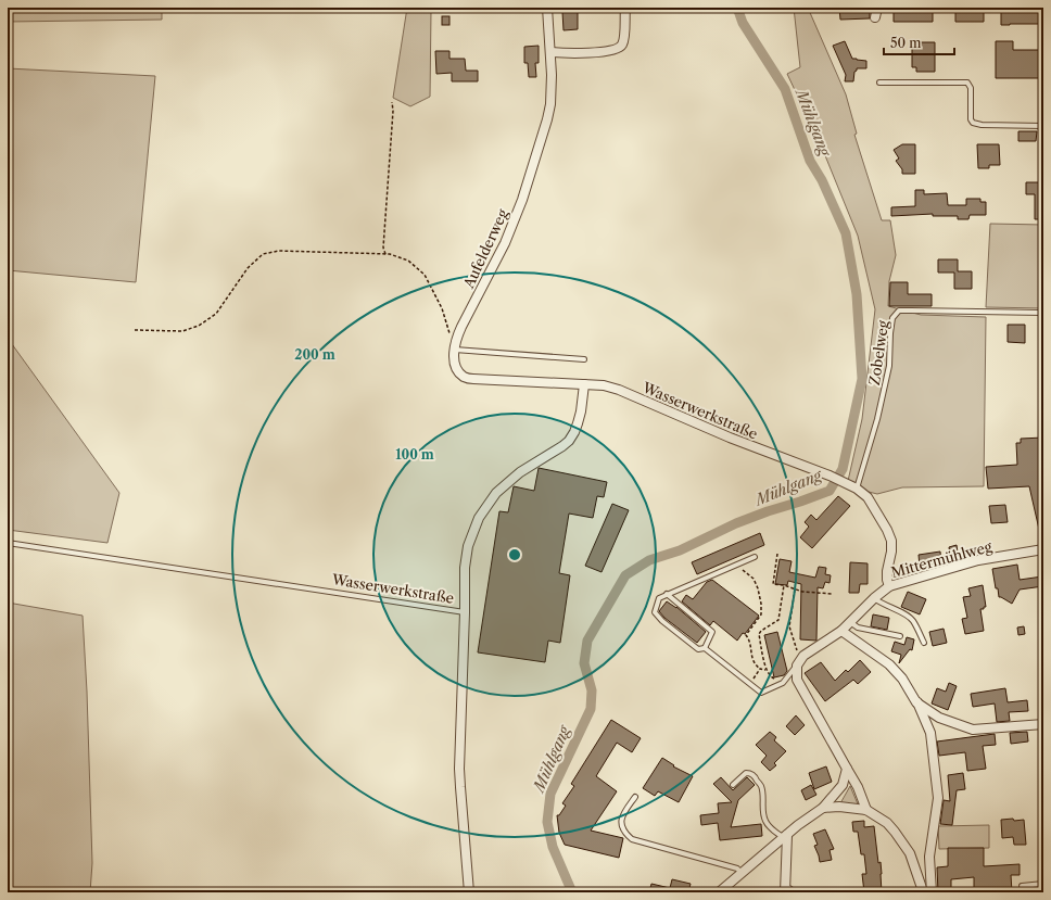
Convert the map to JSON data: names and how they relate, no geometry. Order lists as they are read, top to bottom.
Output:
{
  "streets": {
    "street": ["Aufelderweg", "Wasserwerkstraße", "Mittermühlweg"],
    "lane": ["Zobelweg"]
  },
  "crossings": [
    ["Aufelderweg", "Wasserwerkstraße"],
    ["Zobelweg", "Wasserwerkstraße"],
    ["Wasserwerkstraße", "Mittermühlweg"]
  ],
  "water": ["Mühlgang"],
  "scale_bar": "50 m",
  "rings": ["200 m", "100 m"]
}
